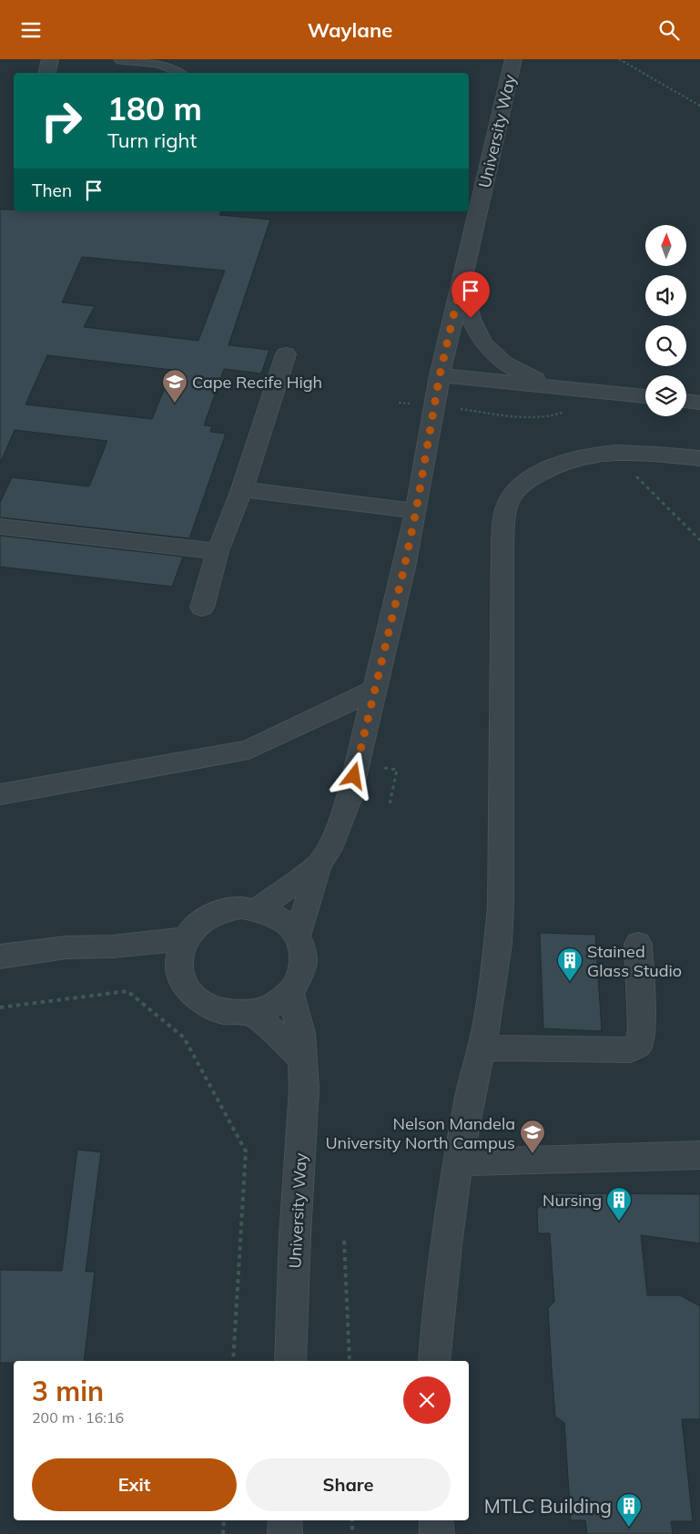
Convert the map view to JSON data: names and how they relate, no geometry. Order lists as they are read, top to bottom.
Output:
{
  "streets": {
    "street": ["University Way"]
  },
  "places": {
    "school or university": ["Cape Recife High", "Nelson Mandela University North Campus"],
    "building": ["Stained Glass Studio", "Nursing", "MTLC Building"]
  },
  "north": "top",
  "page": {
    "header": "Waylane",
    "turn": ["180 m", "Turn right"],
    "then": "Then",
    "heading": ["3 min", "200 m · 16:16"],
    "buttons": ["Exit", "Share"]
  }
}
